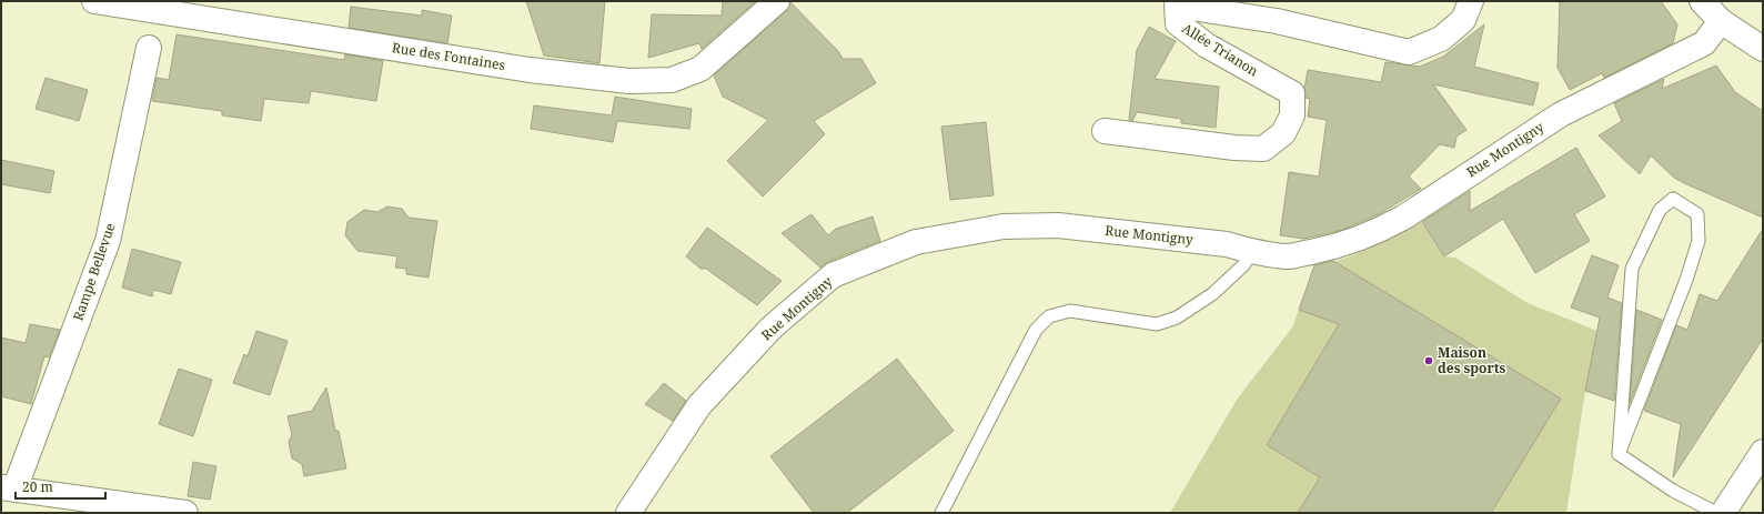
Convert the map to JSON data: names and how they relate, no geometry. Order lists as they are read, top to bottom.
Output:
{
  "streets": {
    "street": [
      "Allée Trianon",
      "Rue des Fontaines",
      "Rue Montigny",
      "Rampe Bellevue"
    ]
  },
  "places": ["Maison des sports"],
  "scale_bar": "20 m"
}
